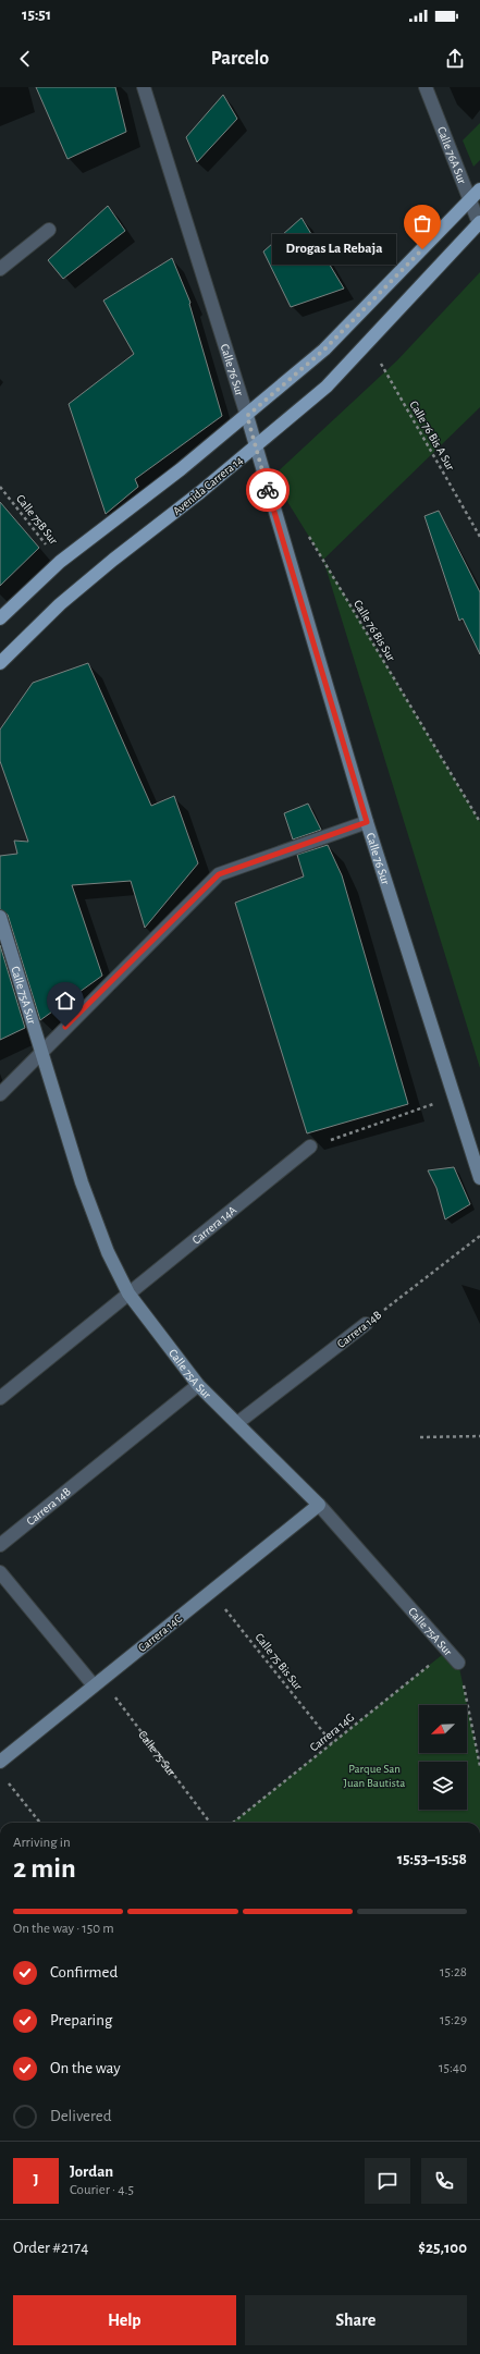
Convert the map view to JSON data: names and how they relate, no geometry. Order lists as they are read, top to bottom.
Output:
{
  "streets": {
    "main road": ["Avenida Carrera 14"],
    "street": [
      "Calle 76A Sur",
      "Calle 76 Sur",
      "Calle 75A Sur",
      "Carrera 14A",
      "Carrera 14B",
      "Carrera 14C"
    ],
    "path": [
      "Calle 76 Bis A Sur",
      "Calle 75B Sur",
      "Calle 76 Bis Sur",
      "Calle 75 Bis Sur",
      "Carrera 14G",
      "Calle 75 Sur"
    ]
  },
  "crossings": [
    ["Calle 76A Sur", "Avenida Carrera 14"],
    ["Calle 76 Sur", "Avenida Carrera 14"],
    ["Calle 76 Bis A Sur", "Avenida Carrera 14"],
    ["Calle 75A Sur", "Carrera 14A"],
    ["Calle 75A Sur", "Carrera 14B"],
    ["Calle 75A Sur", "Carrera 14C"],
    ["Calle 75A Sur", "Carrera 14G"],
    ["Carrera 14C", "Calle 75 Bis Sur"],
    ["Carrera 14C", "Calle 75 Sur"],
    ["Calle 75 Bis Sur", "Carrera 14G"]
  ],
  "parks": ["Parque San Juan Bautista"],
  "places": ["Drogas La Rebaja"],
  "north": "bottom left",
  "page": {
    "status": "15:51",
    "header": "Parcelo",
    "bubble": "Drogas La Rebaja",
    "heading": ["2 min", "Arriving in", "15:53–15:58"],
    "panel": [
      "Jordan",
      "Courier · 4.5",
      "Order #2174",
      "$25,100"
    ],
    "bar": "On the way · 150 m",
    "list": [
      ["Confirmed", "15:28"],
      ["Preparing", "15:29"],
      ["On the way", "15:40"],
      "Delivered"
    ],
    "round": "J",
    "buttons": ["Help", "Share"]
  }
}
